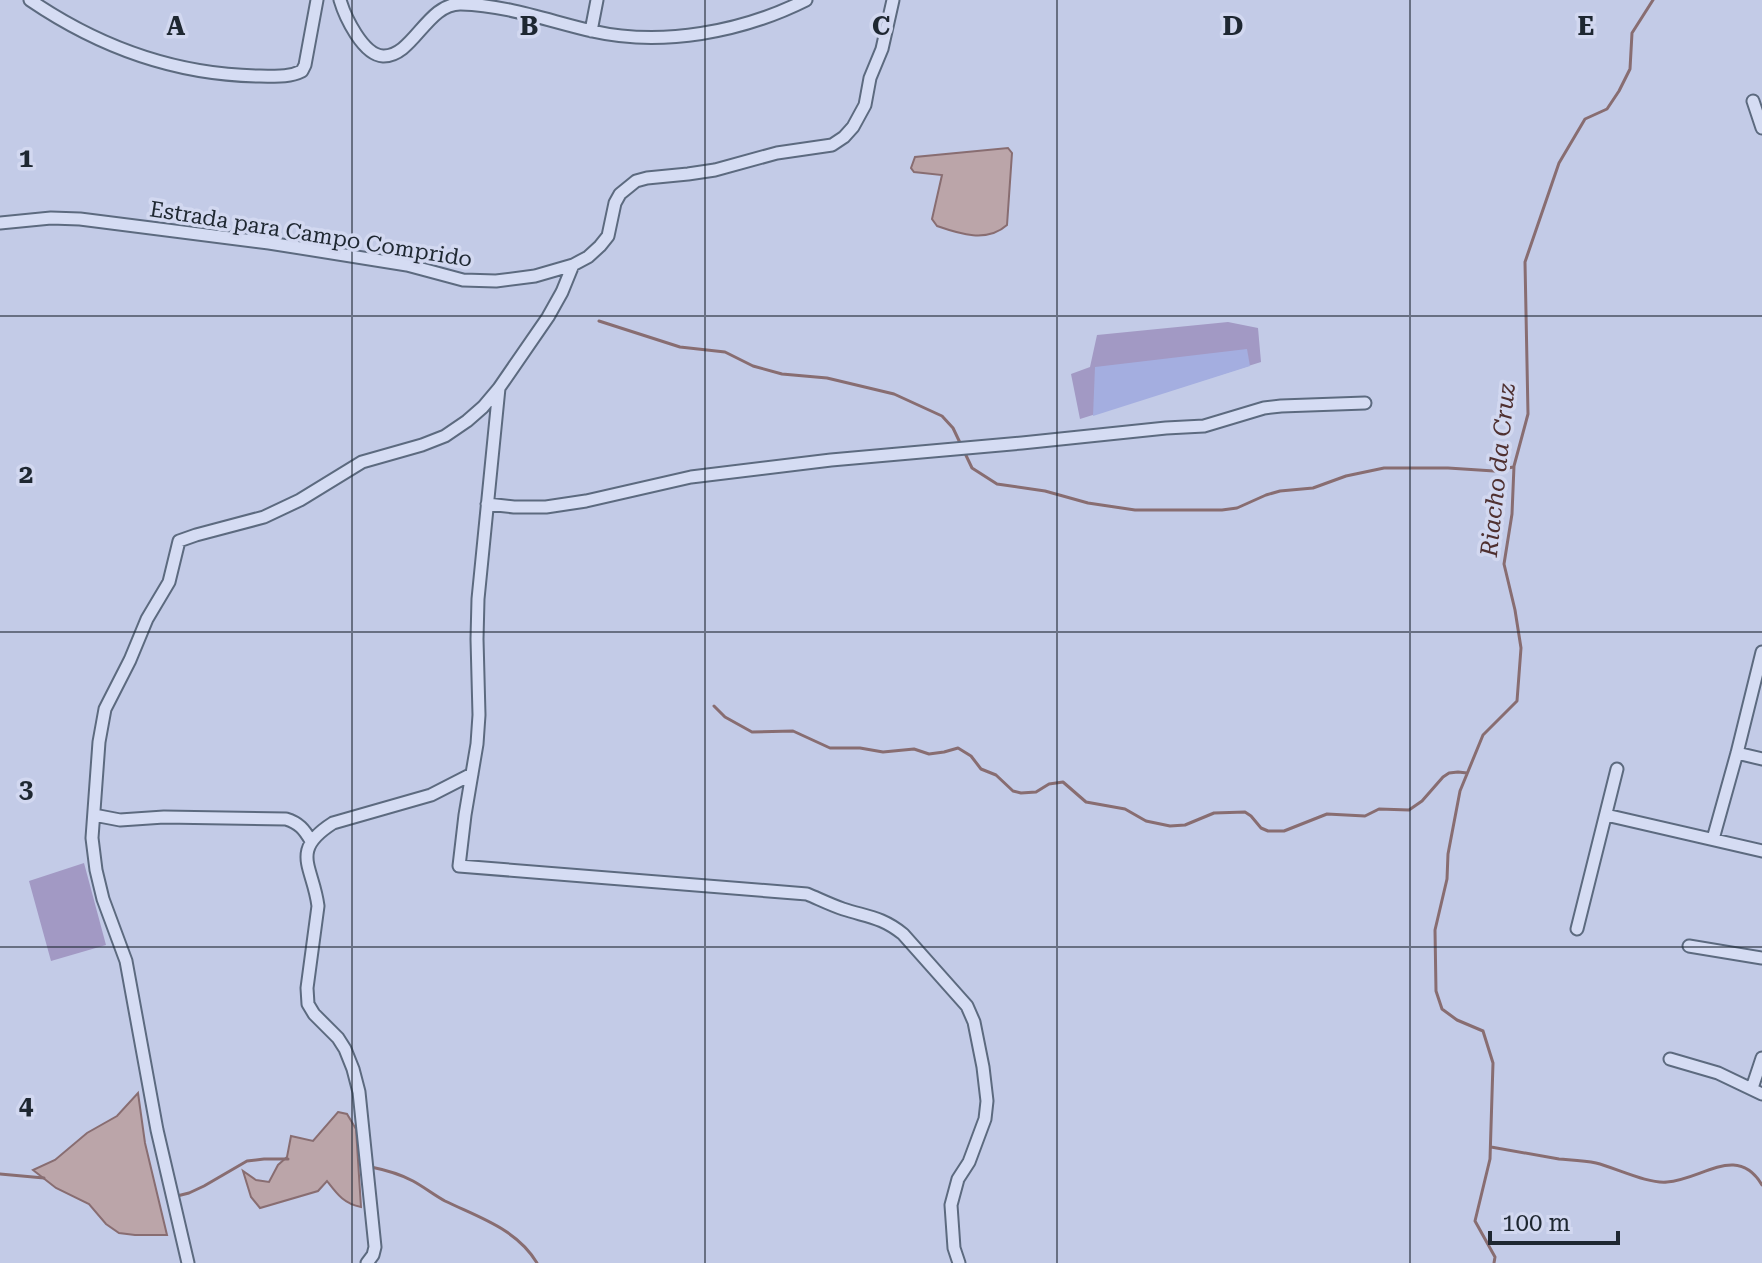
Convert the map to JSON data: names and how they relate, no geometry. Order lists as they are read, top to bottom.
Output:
{
  "streets": {
    "street": ["Estrada para Campo Comprido"]
  },
  "water": ["Riacho da Cruz"],
  "scale_bar": "100 m",
  "grid": {
    "columns": [
      "A",
      "B",
      "C",
      "D",
      "E"
    ],
    "rows": [
      "1",
      "2",
      "3",
      "4"
    ]
  }
}
